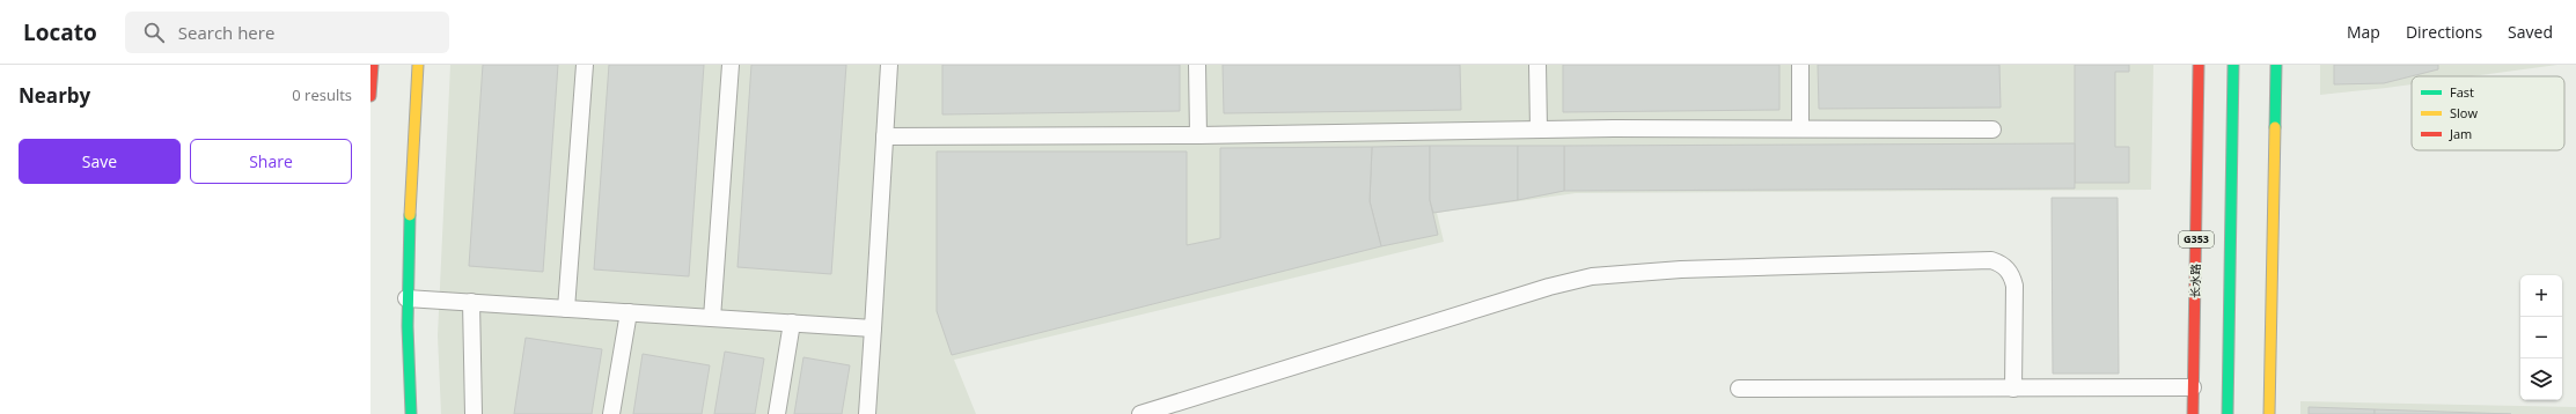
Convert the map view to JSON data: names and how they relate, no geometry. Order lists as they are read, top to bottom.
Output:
{
  "streets": {
    "main road": ["G353", "长水路"]
  },
  "legend": ["Fast", "Slow", "Jam"],
  "page": {
    "header": "Locato",
    "search": "Search here",
    "nav": ["Map", "Directions", "Saved"],
    "heading": ["Nearby", "0 results"],
    "buttons": ["Save", "Share"],
    "map_buttons": ["+", "−"]
  }
}
